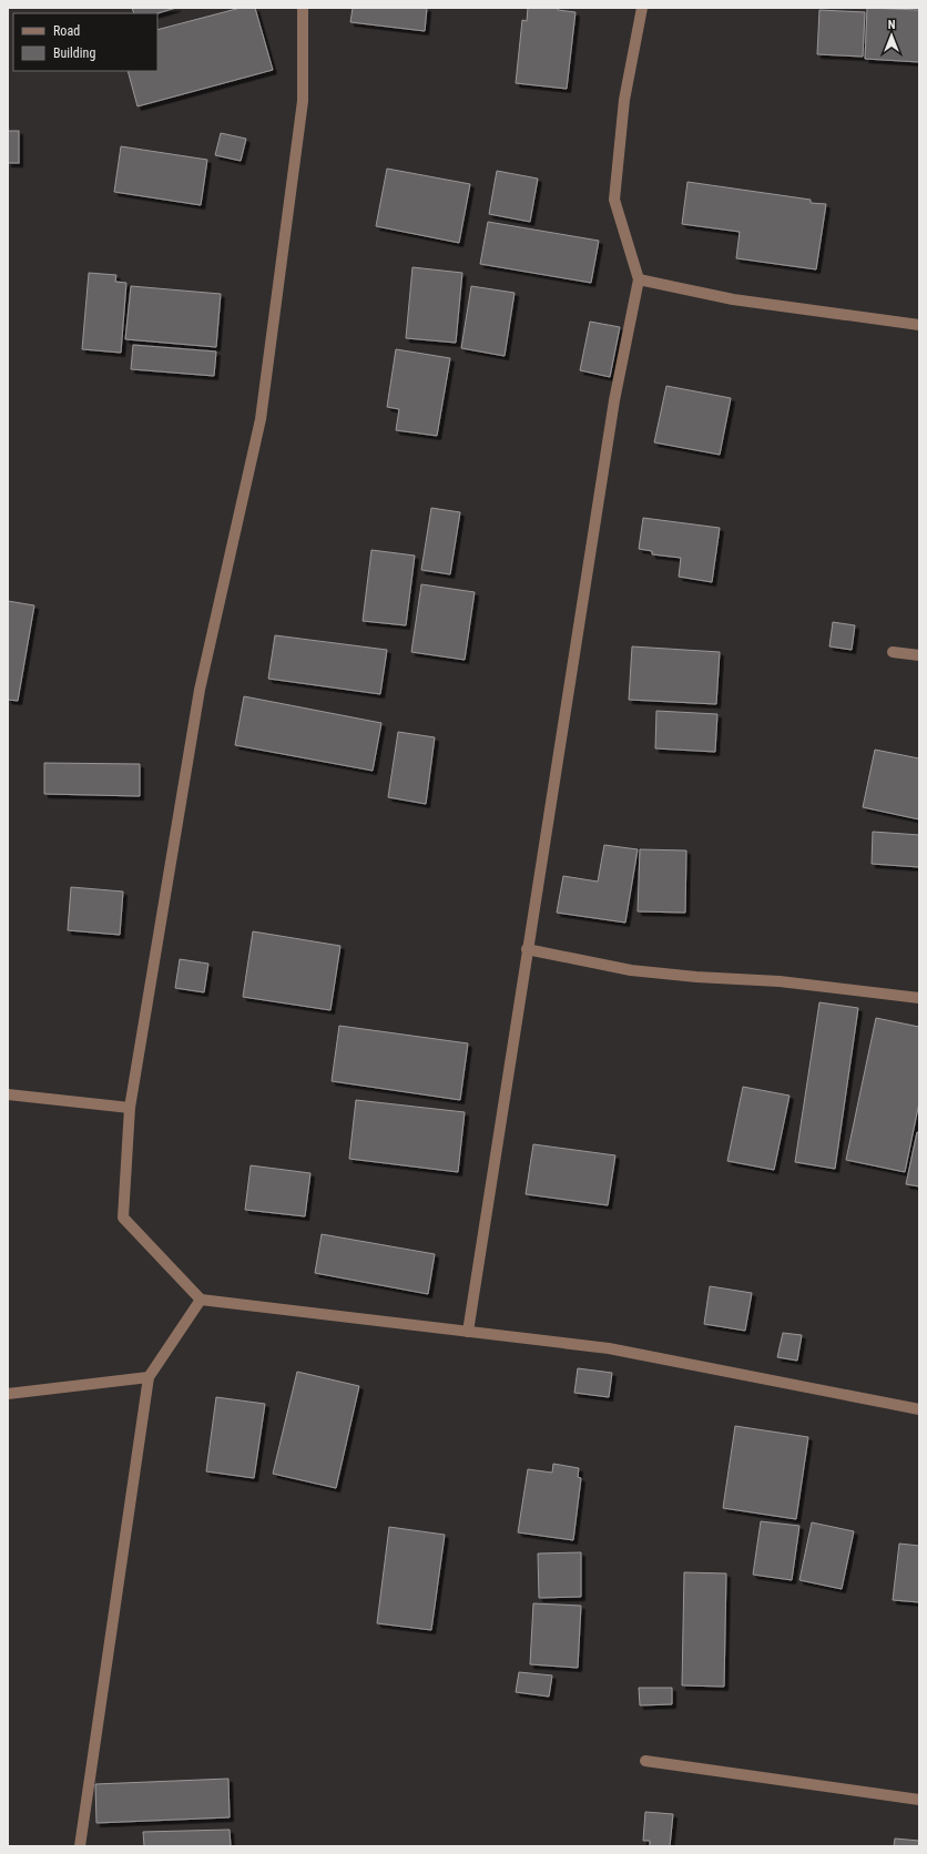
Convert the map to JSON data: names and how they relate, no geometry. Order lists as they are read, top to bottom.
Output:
{
  "legend": ["Road", "Building"],
  "north": "top"
}
